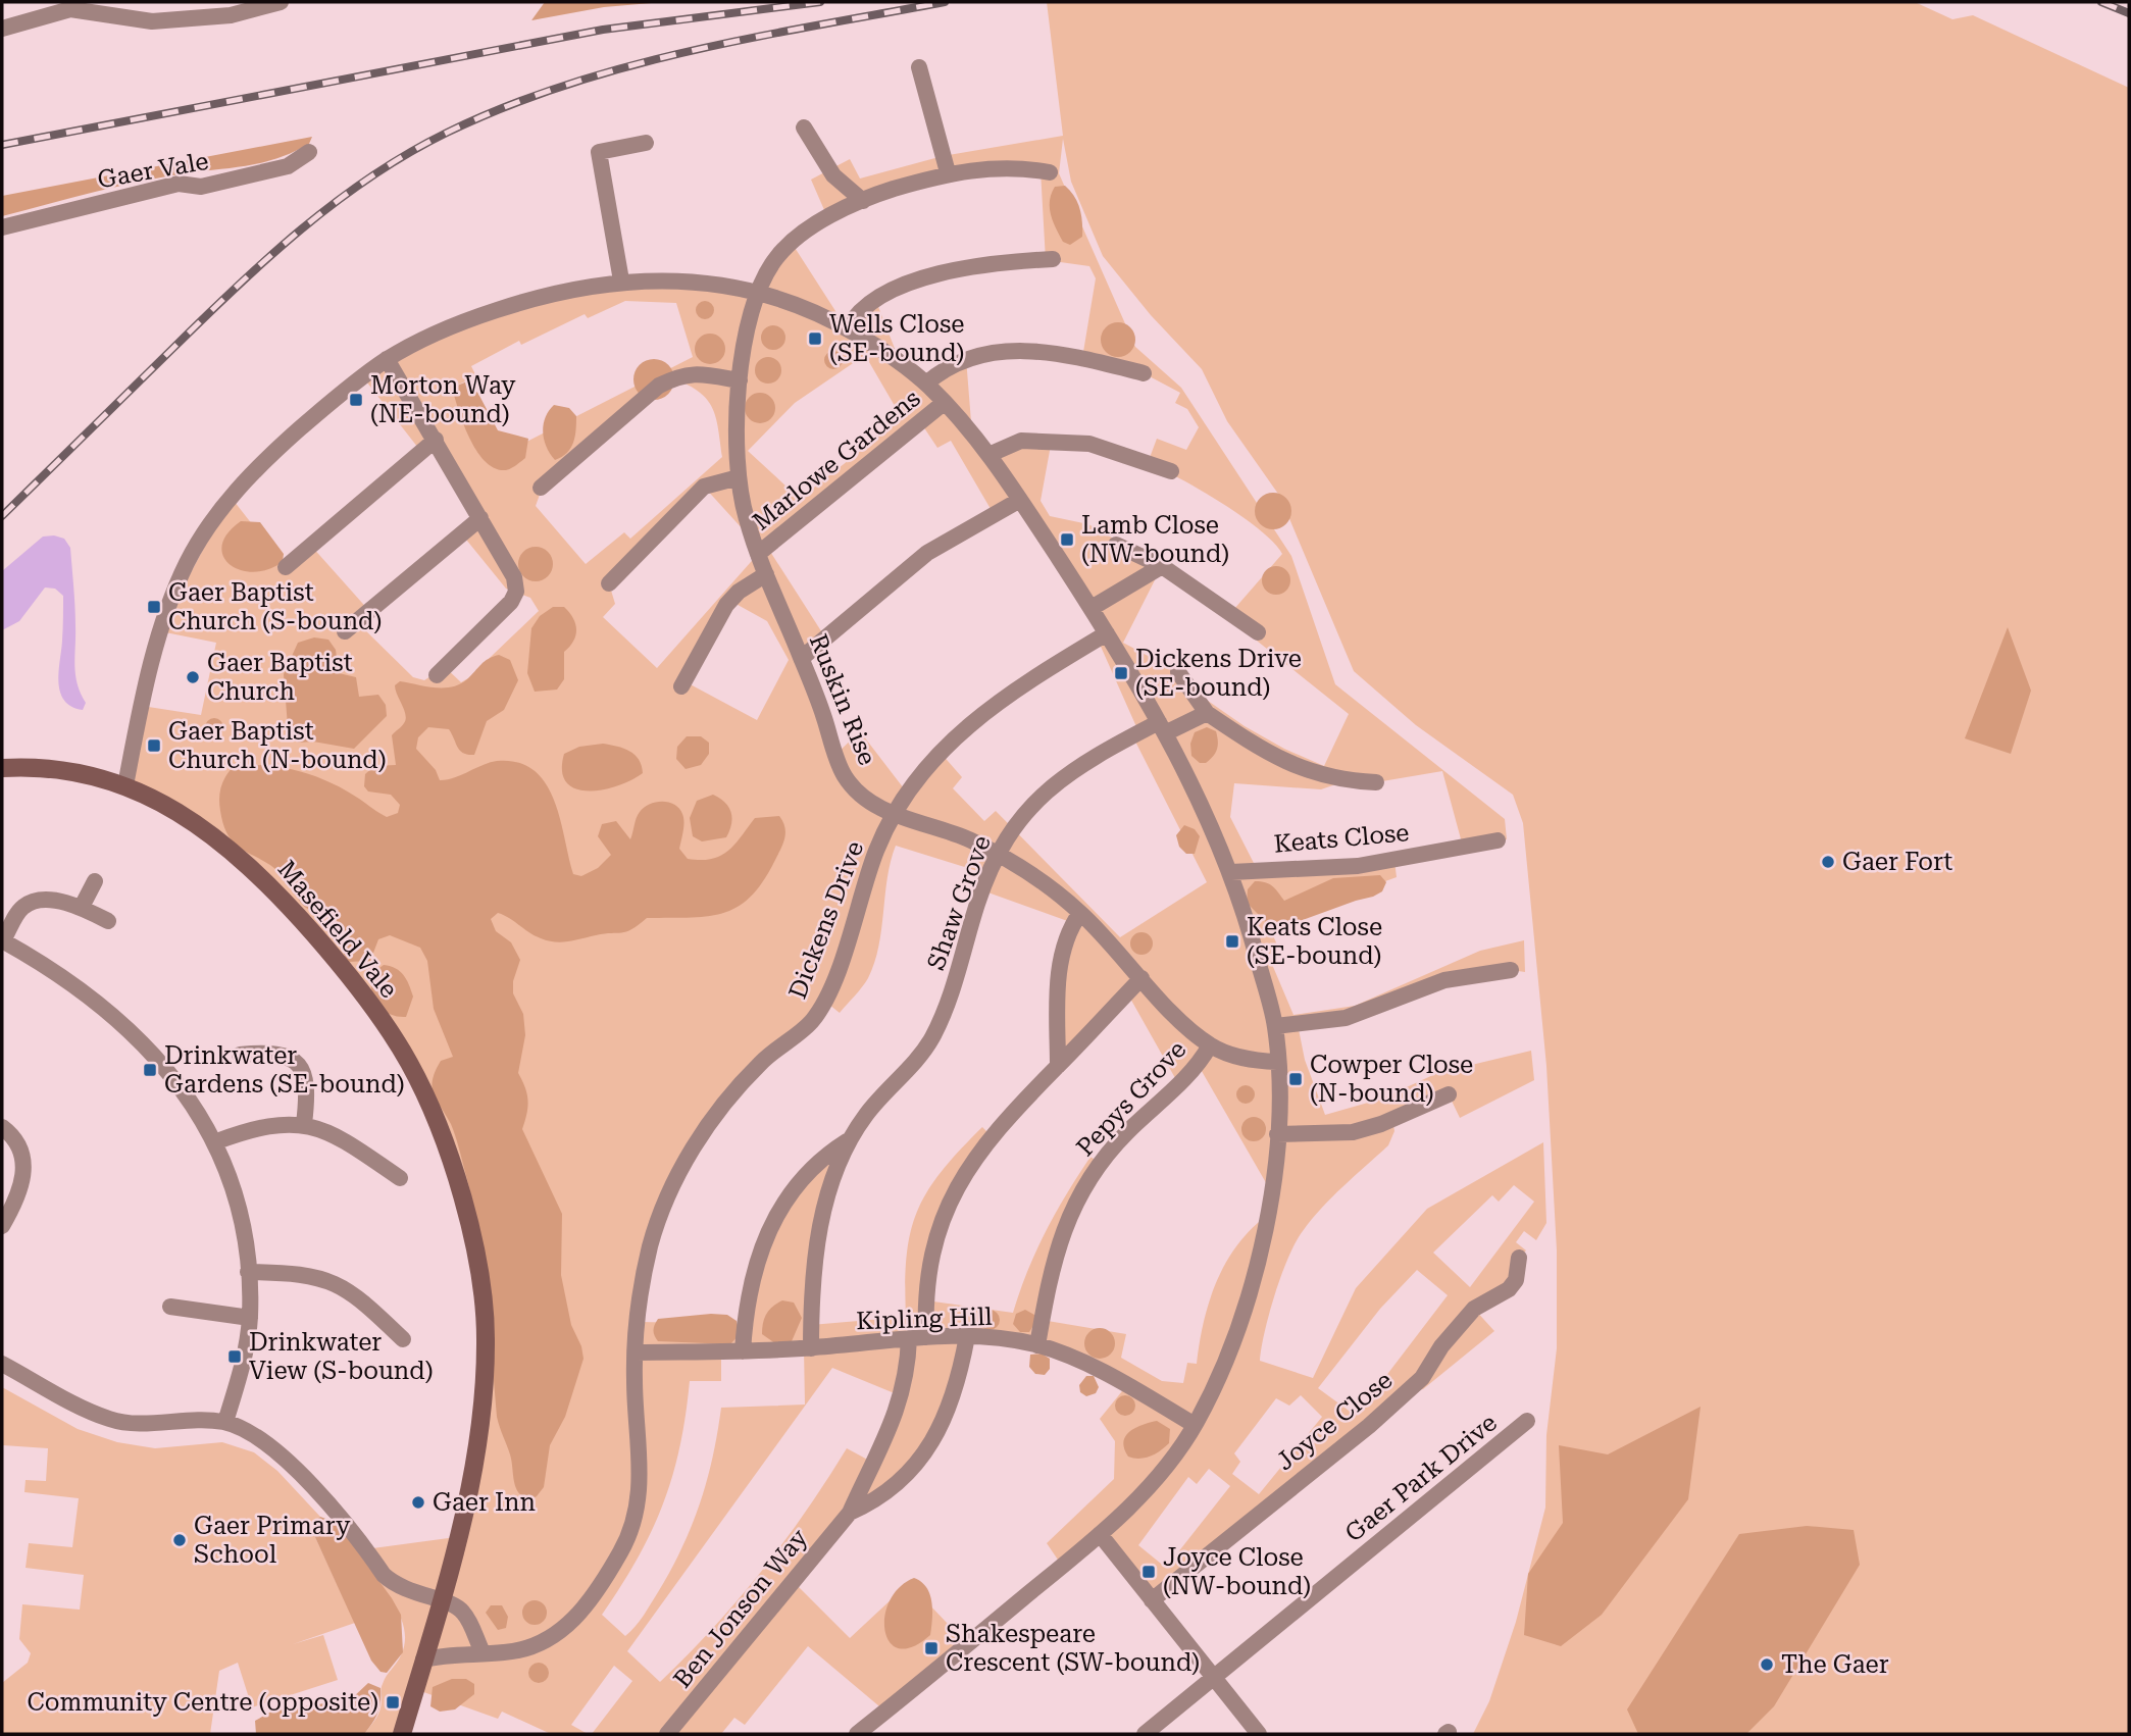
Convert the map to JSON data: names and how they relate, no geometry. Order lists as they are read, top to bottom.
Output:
{
  "streets": {
    "street": [
      "Gaer Vale",
      "Marlowe Gardens",
      "Ruskin Rise",
      "Keats Close",
      "Shaw Grove",
      "Dickens Drive",
      "Masefield Vale",
      "Pepys Grove",
      "Kipling Hill",
      "Joyce Close",
      "Gaer Park Drive",
      "Ben Jonson Way"
    ]
  },
  "crossings": [
    ["Marlowe Gardens", "Ruskin Rise"],
    ["Ruskin Rise", "Shaw Grove"],
    ["Ruskin Rise", "Dickens Drive"],
    ["Ruskin Rise", "Pepys Grove"],
    ["Shaw Grove", "Kipling Hill"],
    ["Dickens Drive", "Masefield Vale"],
    ["Dickens Drive", "Kipling Hill"],
    ["Pepys Grove", "Kipling Hill"],
    ["Kipling Hill", "Ben Jonson Way"]
  ],
  "places": {
    "transit": [
      "Wells Close (SE-bound)",
      "Morton Way (NE-bound)",
      "Lamb Close (NW-bound)",
      "Gaer Baptist Church (S-bound)",
      "Dickens Drive (SE-bound)",
      "Gaer Baptist Church (N-bound)",
      "Keats Close (SE-bound)",
      "Drinkwater Gardens (SE-bound)",
      "Cowper Close (N-bound)",
      "Drinkwater View (S-bound)",
      "Joyce Close (NW-bound)",
      "Shakespeare Crescent (SW-bound)",
      "Community Centre (opposite)"
    ],
    "other": [
      "Gaer Baptist Church",
      "Gaer Fort",
      "Gaer Inn",
      "Gaer Primary School",
      "The Gaer"
    ]
  }
}
